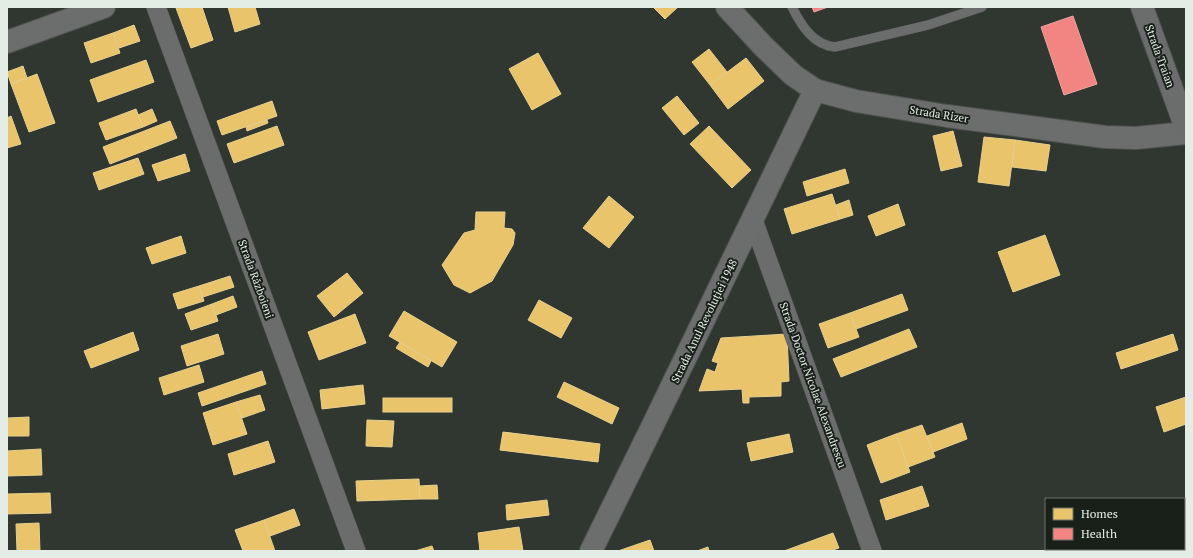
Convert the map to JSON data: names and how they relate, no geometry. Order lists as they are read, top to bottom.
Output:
{
  "streets": {
    "main road": ["Strada Traian"],
    "street": [
      "Strada Rizer",
      "Strada Războieni",
      "Strada Anul Revoluției 1948",
      "Strada Doctor Nicolae Alexandrescu"
    ]
  },
  "crossings": [
    ["Strada Rizer", "Strada Anul Revoluției 1948"],
    ["Strada Anul Revoluției 1948", "Strada Doctor Nicolae Alexandrescu"]
  ],
  "legend": ["Homes", "Health"]
}
